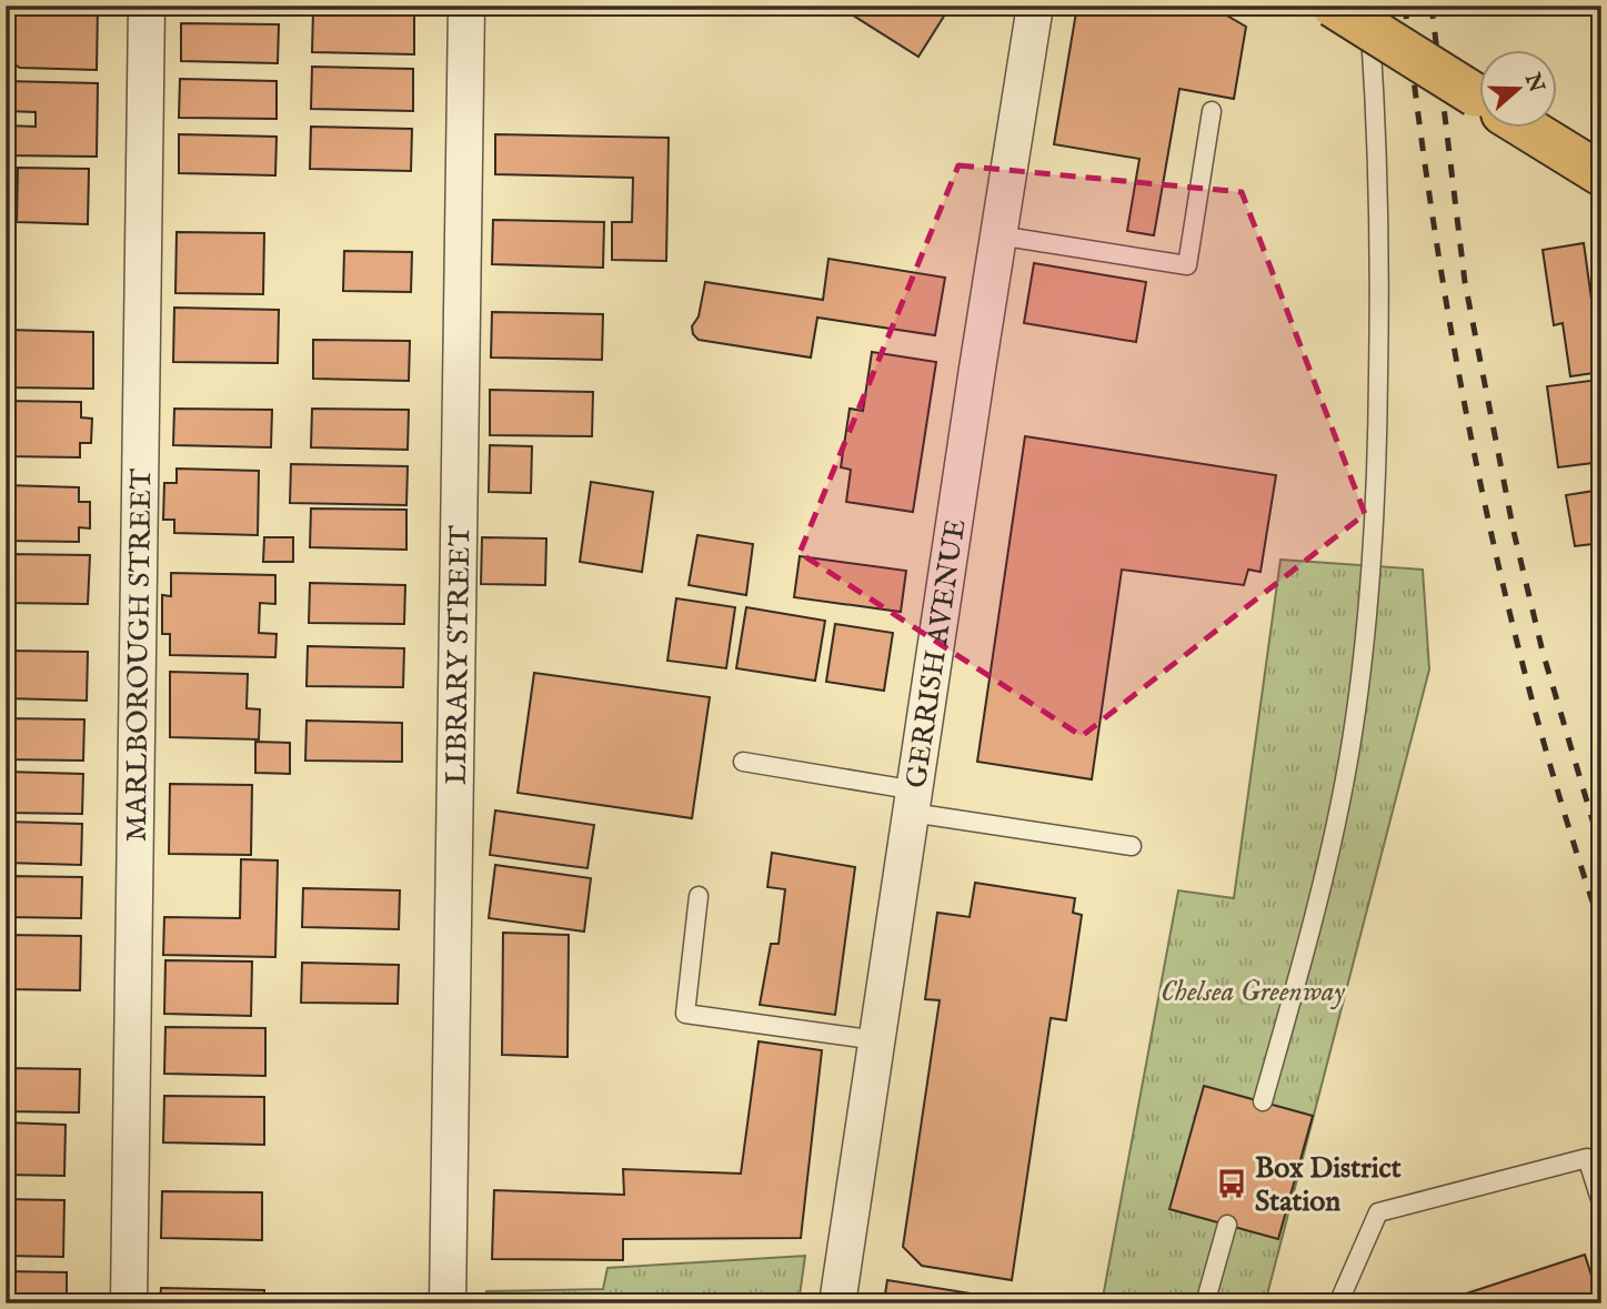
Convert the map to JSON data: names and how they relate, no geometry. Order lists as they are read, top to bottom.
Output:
{
  "streets": {
    "street": ["MARLBOROUGH STREET", "GERRISH AVENUE", "LIBRARY STREET"]
  },
  "parks": ["Chelsea Greenway"],
  "places": {
    "bus stop": ["Box District Station"]
  },
  "north": "right"
}
